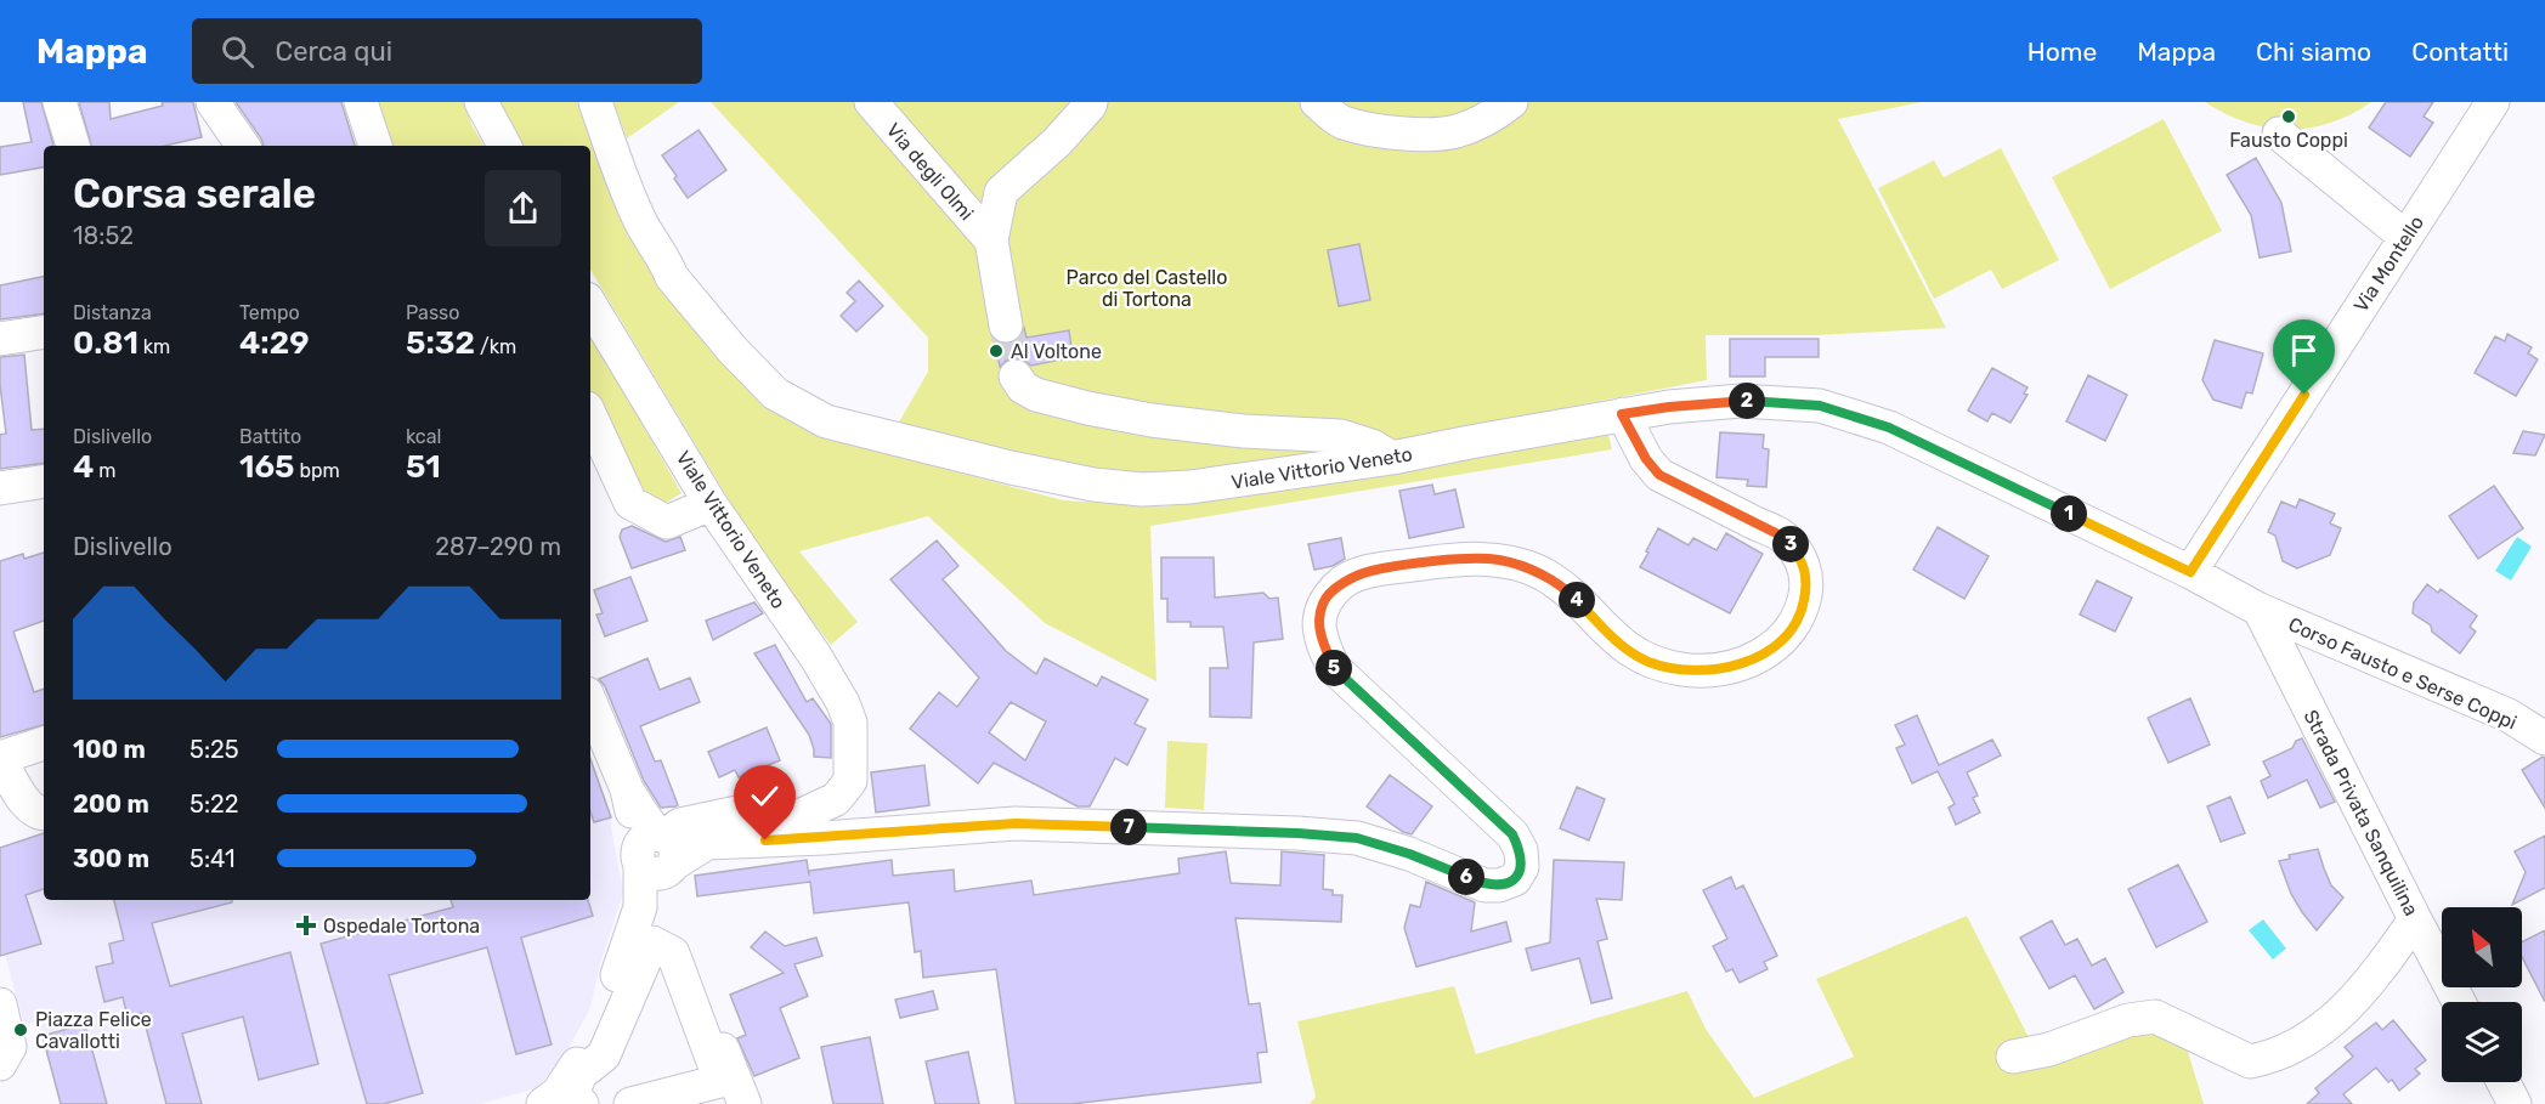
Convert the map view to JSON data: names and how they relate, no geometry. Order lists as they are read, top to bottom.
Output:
{
  "streets": {
    "street": [
      "Via degli Olmi",
      "Via Montello",
      "Viale Vittorio Veneto",
      "Corso Fausto e Serse Coppi",
      "Strada Privata Sanquilina"
    ]
  },
  "crossings": [
    ["Via Montello", "Viale Vittorio Veneto"],
    ["Via Montello", "Corso Fausto e Serse Coppi"],
    ["Viale Vittorio Veneto", "Corso Fausto e Serse Coppi"],
    ["Corso Fausto e Serse Coppi", "Strada Privata Sanquilina"]
  ],
  "parks": ["Parco del Castello di Tortona"],
  "places": {
    "other": ["Fausto Coppi", "Al Voltone", "Piazza Felice Cavallotti"],
    "health": ["Ospedale Tortona"]
  },
  "north": "top left",
  "page": {
    "header": "Mappa",
    "search": "Cerca qui",
    "nav": [
      "Home",
      "Mappa",
      "Chi siamo",
      "Contatti"
    ],
    "heading": ["Corsa serale", "18:52"],
    "stats": [
      ["Distanza", "0.81 km"],
      ["Tempo", "4:29"],
      ["Passo", "5:32 /km"],
      ["Dislivello", "4 m"],
      ["Battito", "165 bpm"],
      ["kcal", "51"]
    ],
    "pins": [
      "2",
      "1",
      "3",
      "4",
      "5",
      "7",
      "6"
    ],
    "chart": ["Dislivello", "287–290 m"],
    "list": [
      {
        "name": "100 m",
        "note": "5:25"
      },
      {
        "name": "200 m",
        "note": "5:22"
      },
      {
        "name": "300 m",
        "note": "5:41"
      }
    ]
  }
}
